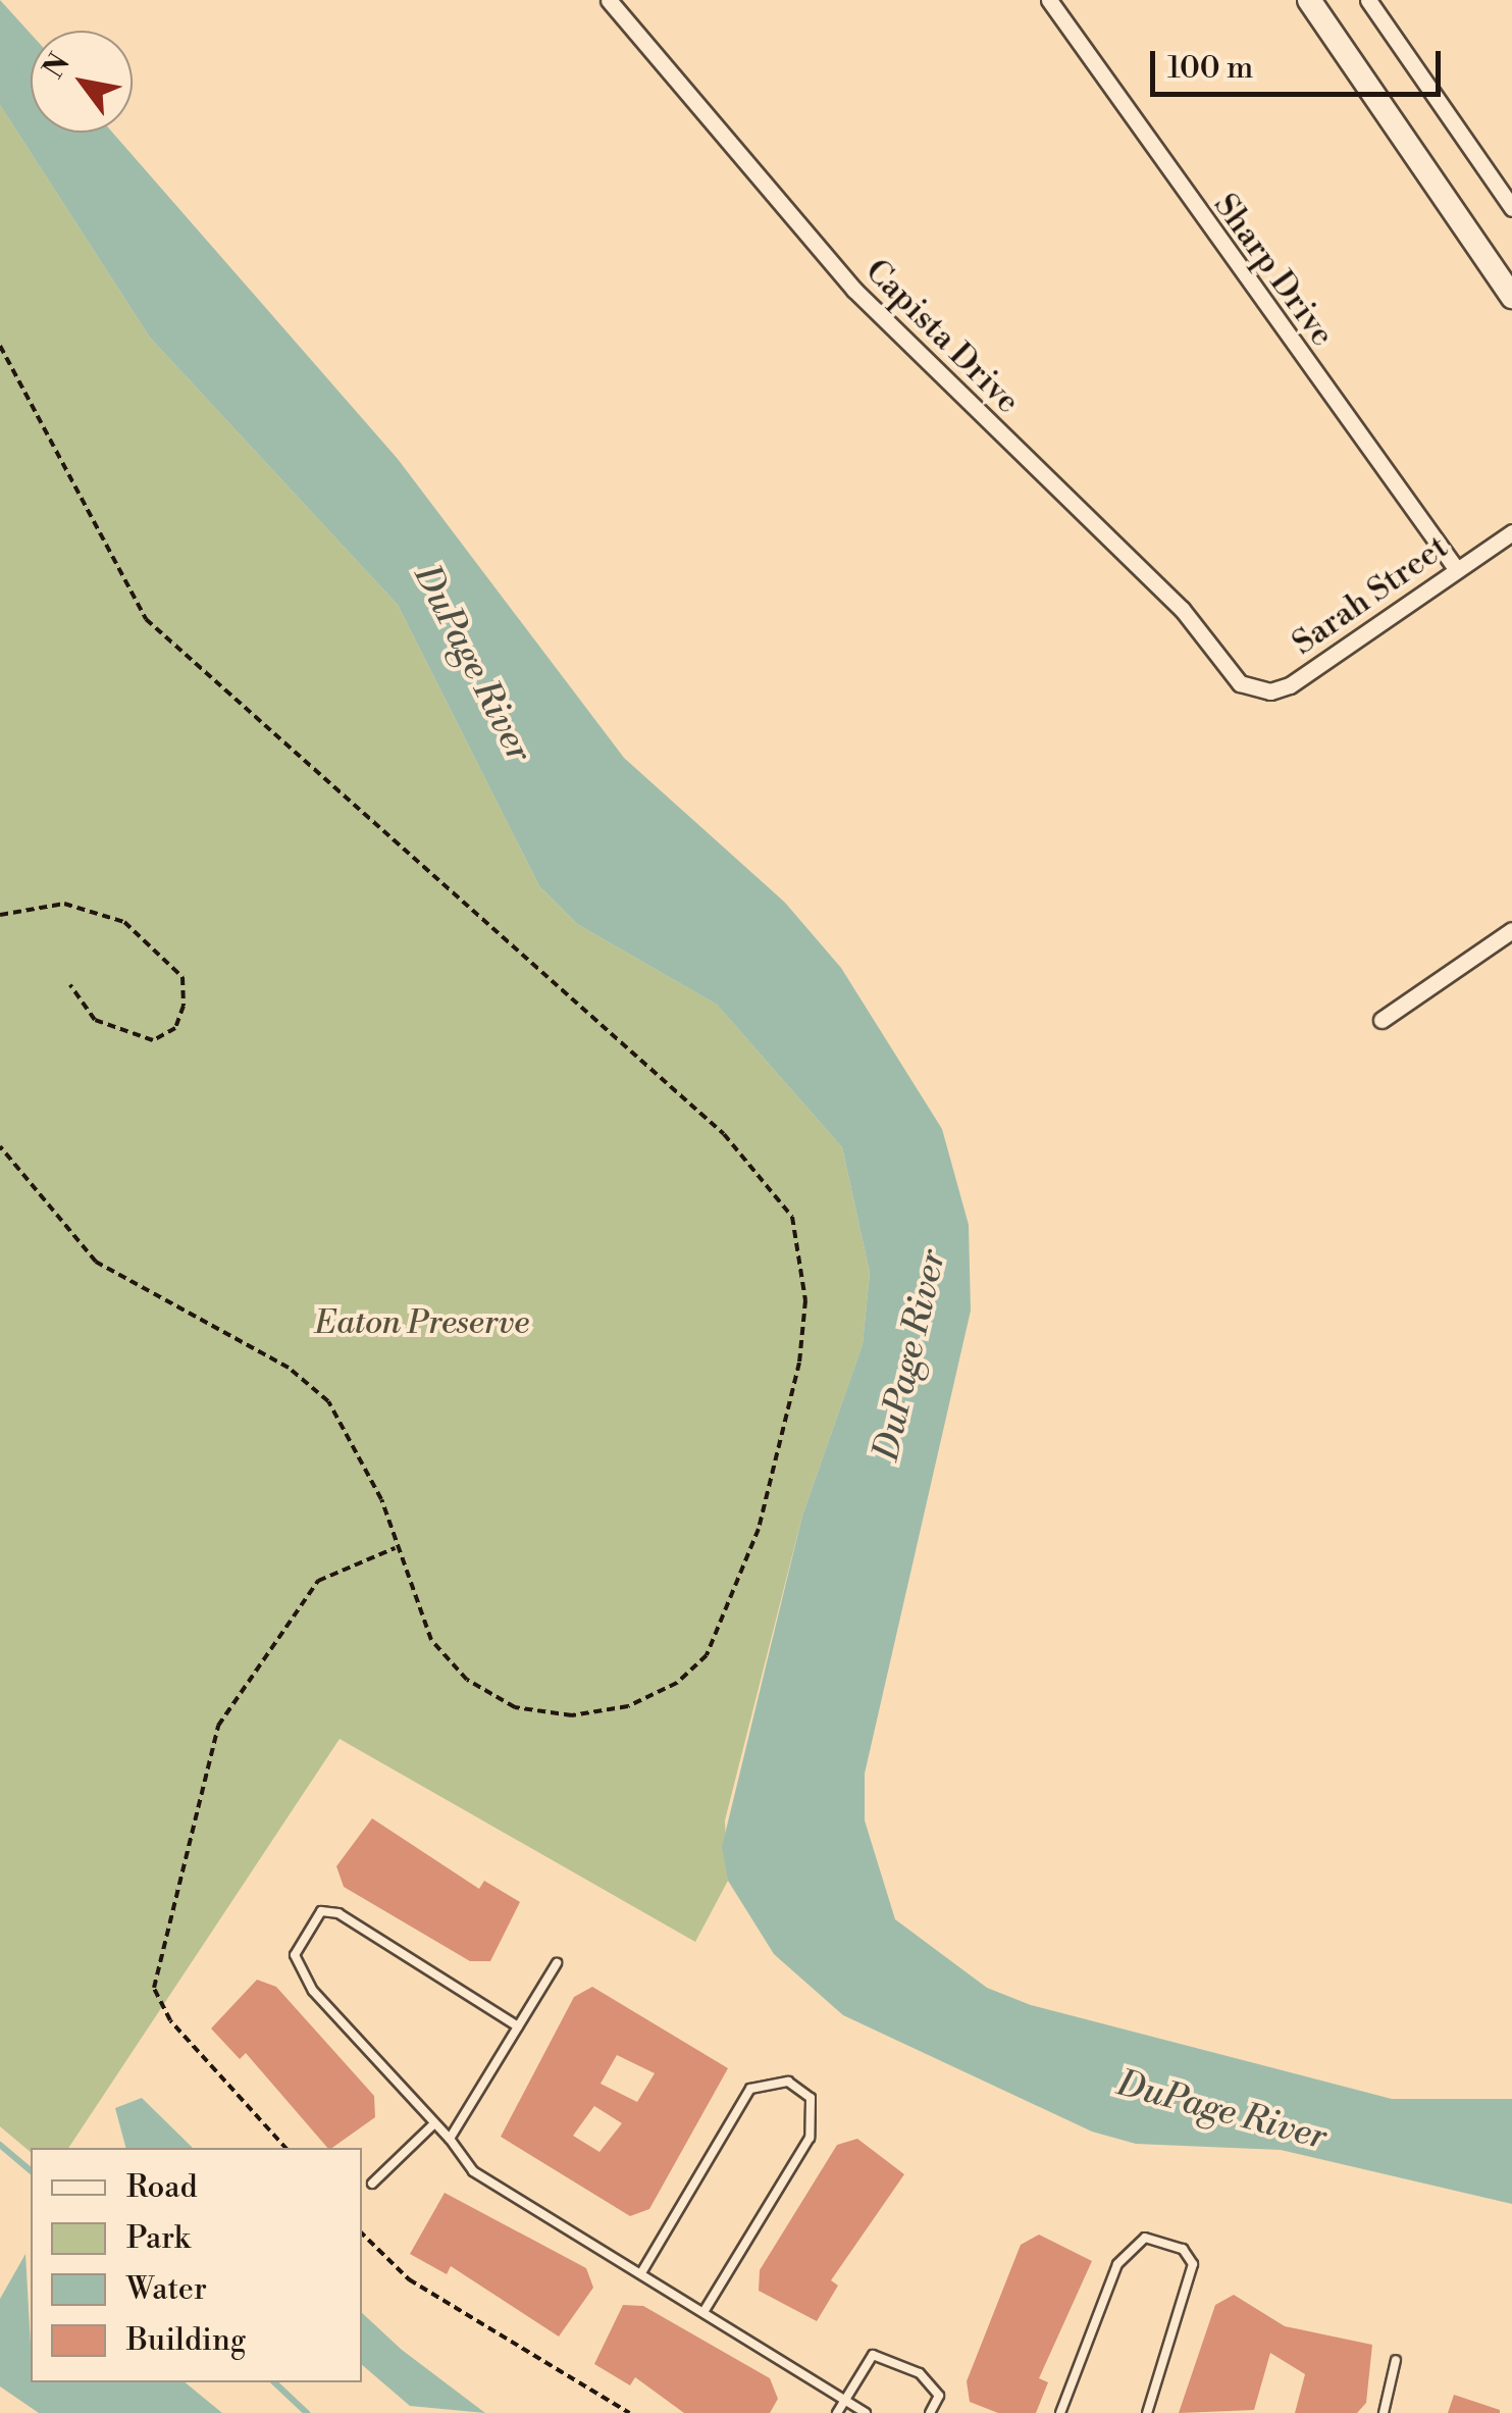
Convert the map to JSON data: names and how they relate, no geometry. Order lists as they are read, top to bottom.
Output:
{
  "streets": {
    "street": ["Sharp Drive", "Capista Drive", "Sarah Street"]
  },
  "crossings": [
    ["Sharp Drive", "Sarah Street"],
    ["Capista Drive", "Sarah Street"]
  ],
  "water": ["DuPage River"],
  "parks": ["Eaton Preserve"],
  "legend": [
    "Road",
    "Park",
    "Water",
    "Building"
  ],
  "scale_bar": "100 m",
  "north": "top left"
}
